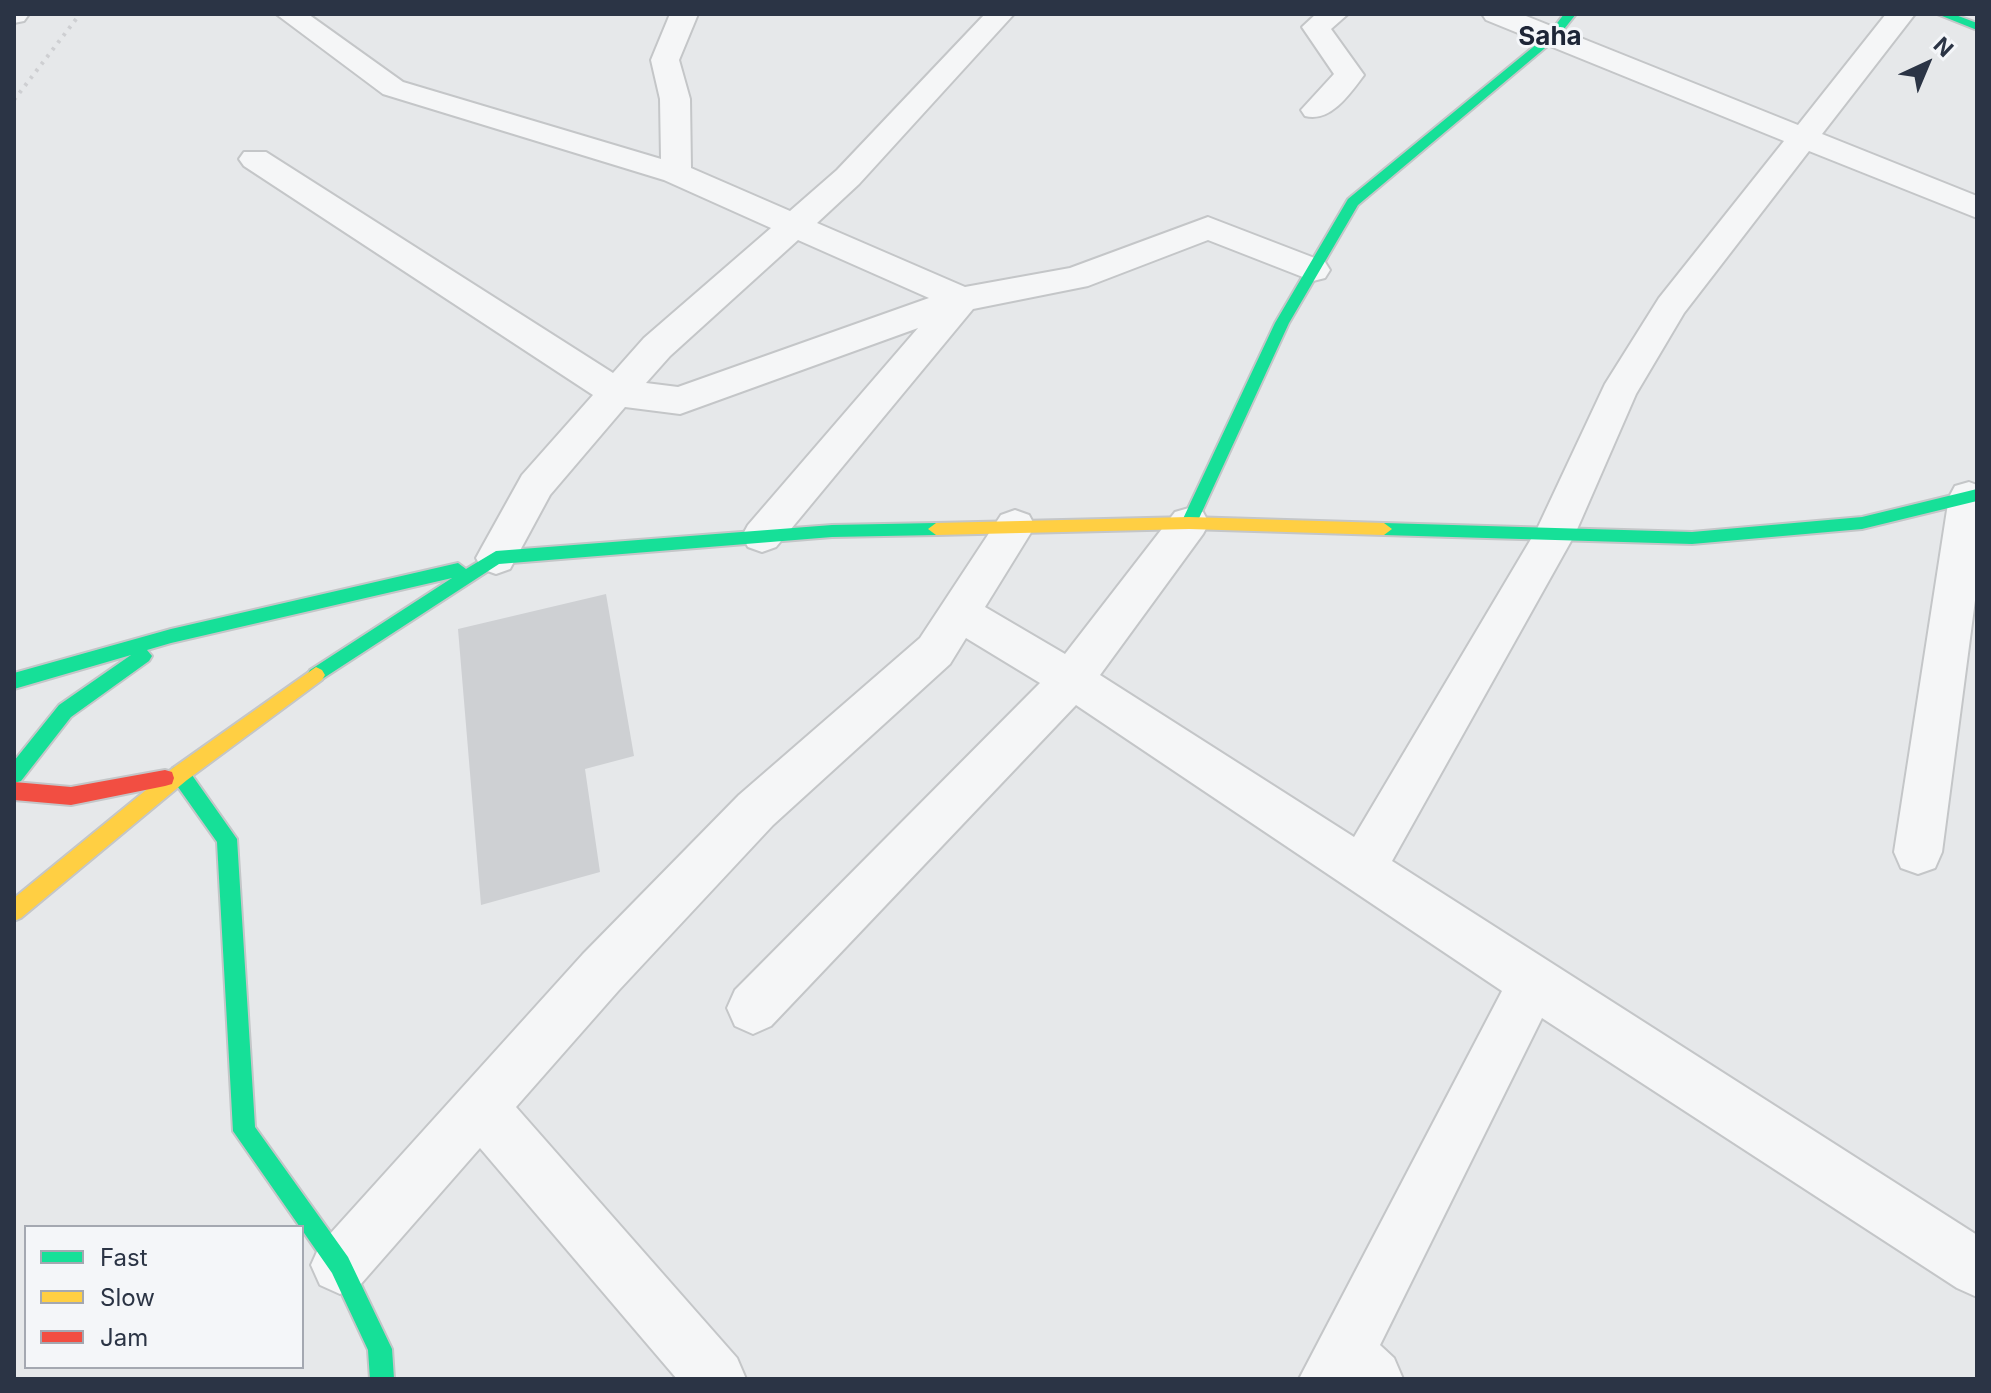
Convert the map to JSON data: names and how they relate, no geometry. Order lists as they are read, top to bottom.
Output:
{
  "districts": ["Saha"],
  "legend": ["Fast", "Slow", "Jam"],
  "north": "top right"
}
